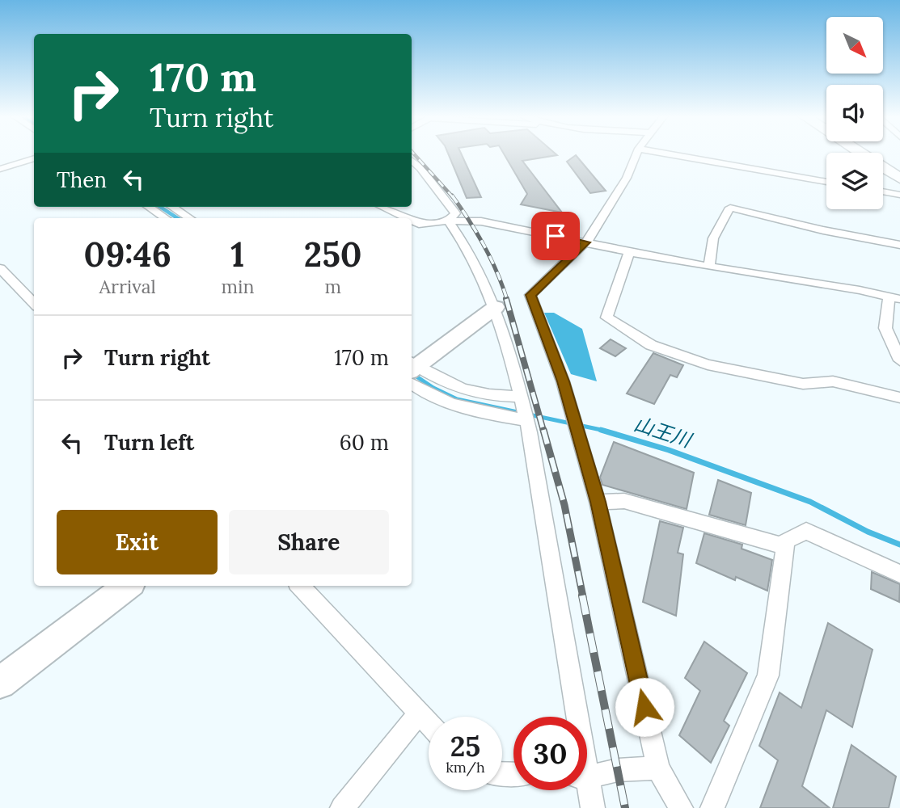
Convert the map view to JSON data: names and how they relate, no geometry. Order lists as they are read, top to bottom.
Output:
{
  "water": ["山王川"],
  "north": "bottom right",
  "page": {
    "turn": ["170 m", "Turn right"],
    "then": "Then",
    "eta": [
      "09:46",
      "Arrival",
      "1",
      "min",
      "250",
      "m"
    ],
    "list": [
      {
        "name": "Turn right",
        "value": "170 m"
      },
      {
        "name": "Turn left",
        "value": "60 m"
      }
    ],
    "buttons": ["Exit", "Share"],
    "speed": "25 km/h",
    "limit": "30"
  }
}
